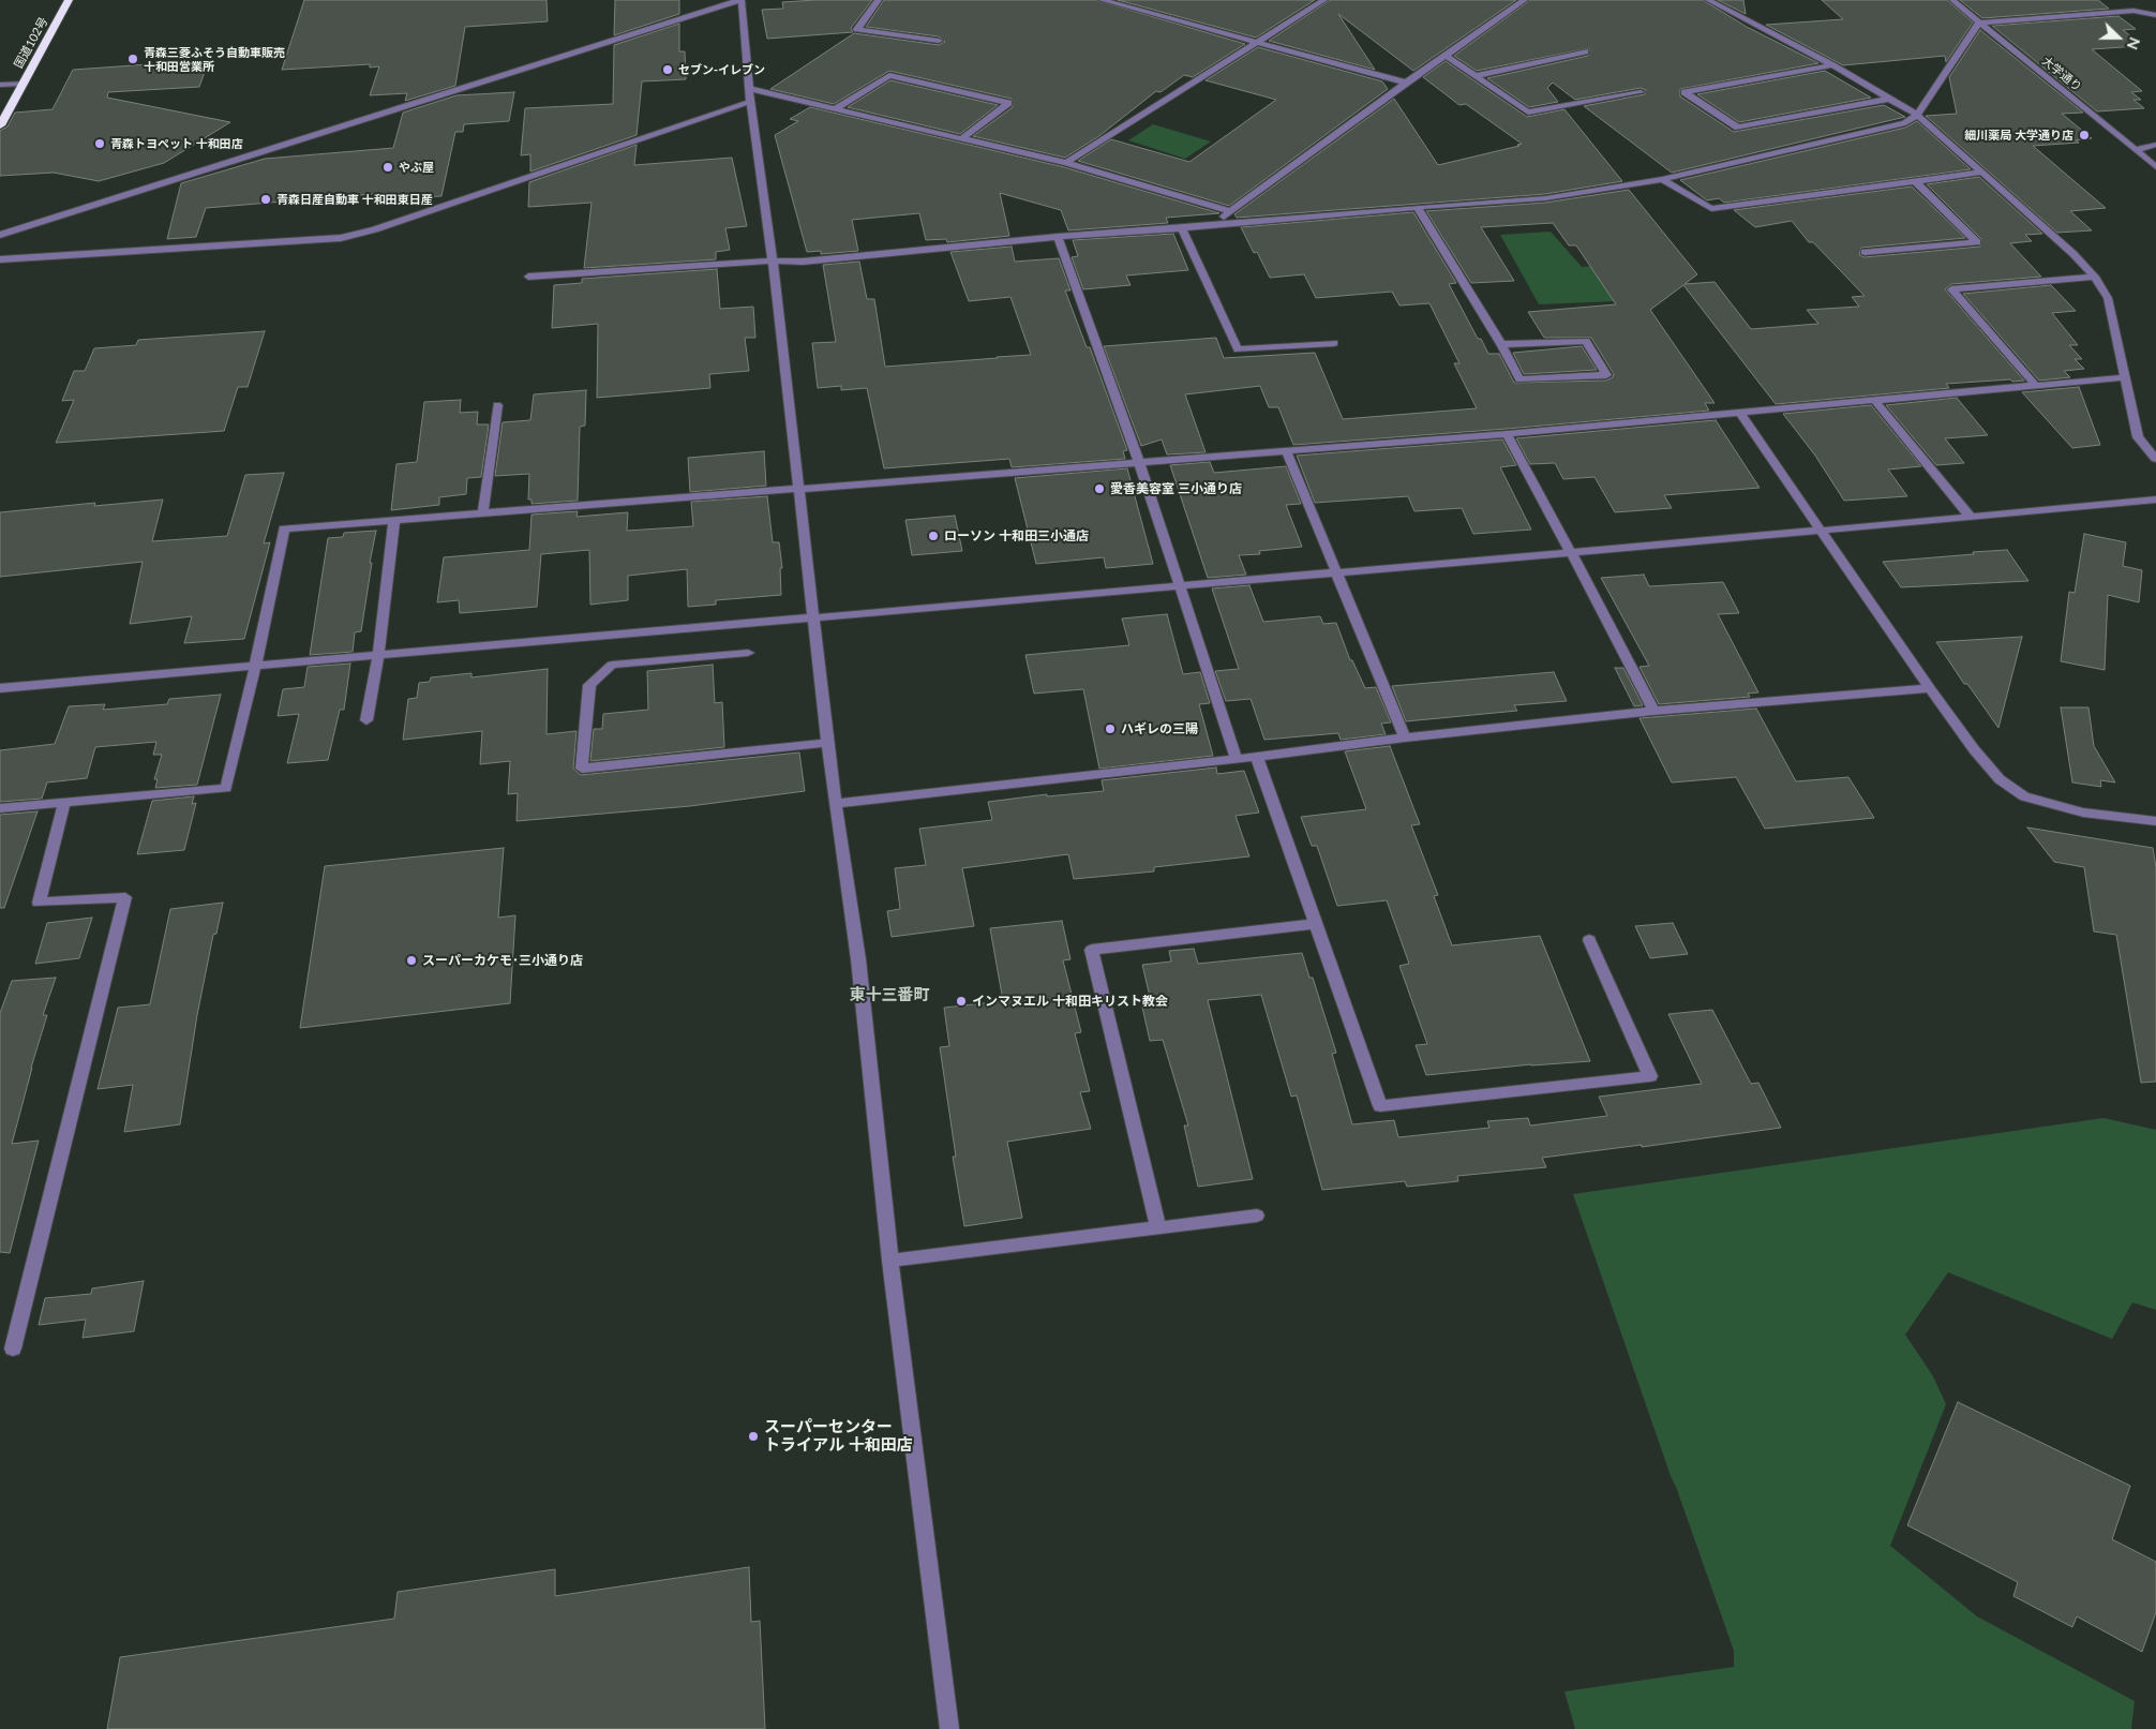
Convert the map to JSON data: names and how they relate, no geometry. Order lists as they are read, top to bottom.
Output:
{
  "streets": {
    "highway": ["国道102号"],
    "street": ["大学通り"]
  },
  "districts": ["東十三番町"],
  "places": [
    "青森三菱ふそう自動車販売 十和田営業所",
    "セブン-イレブン",
    "細川薬局 大学通り店",
    "青森トヨペット 十和田店",
    "やぶ屋",
    "青森日産自動車 十和田東日産",
    "愛香美容室 三小通り店",
    "ローソン 十和田三小通店",
    "ハギレの三陽",
    "スーパーカケモ･三小通り店",
    "インマヌエル 十和田キリスト教会",
    "スーパーセンター トライアル 十和田店"
  ],
  "north": "right"
}
